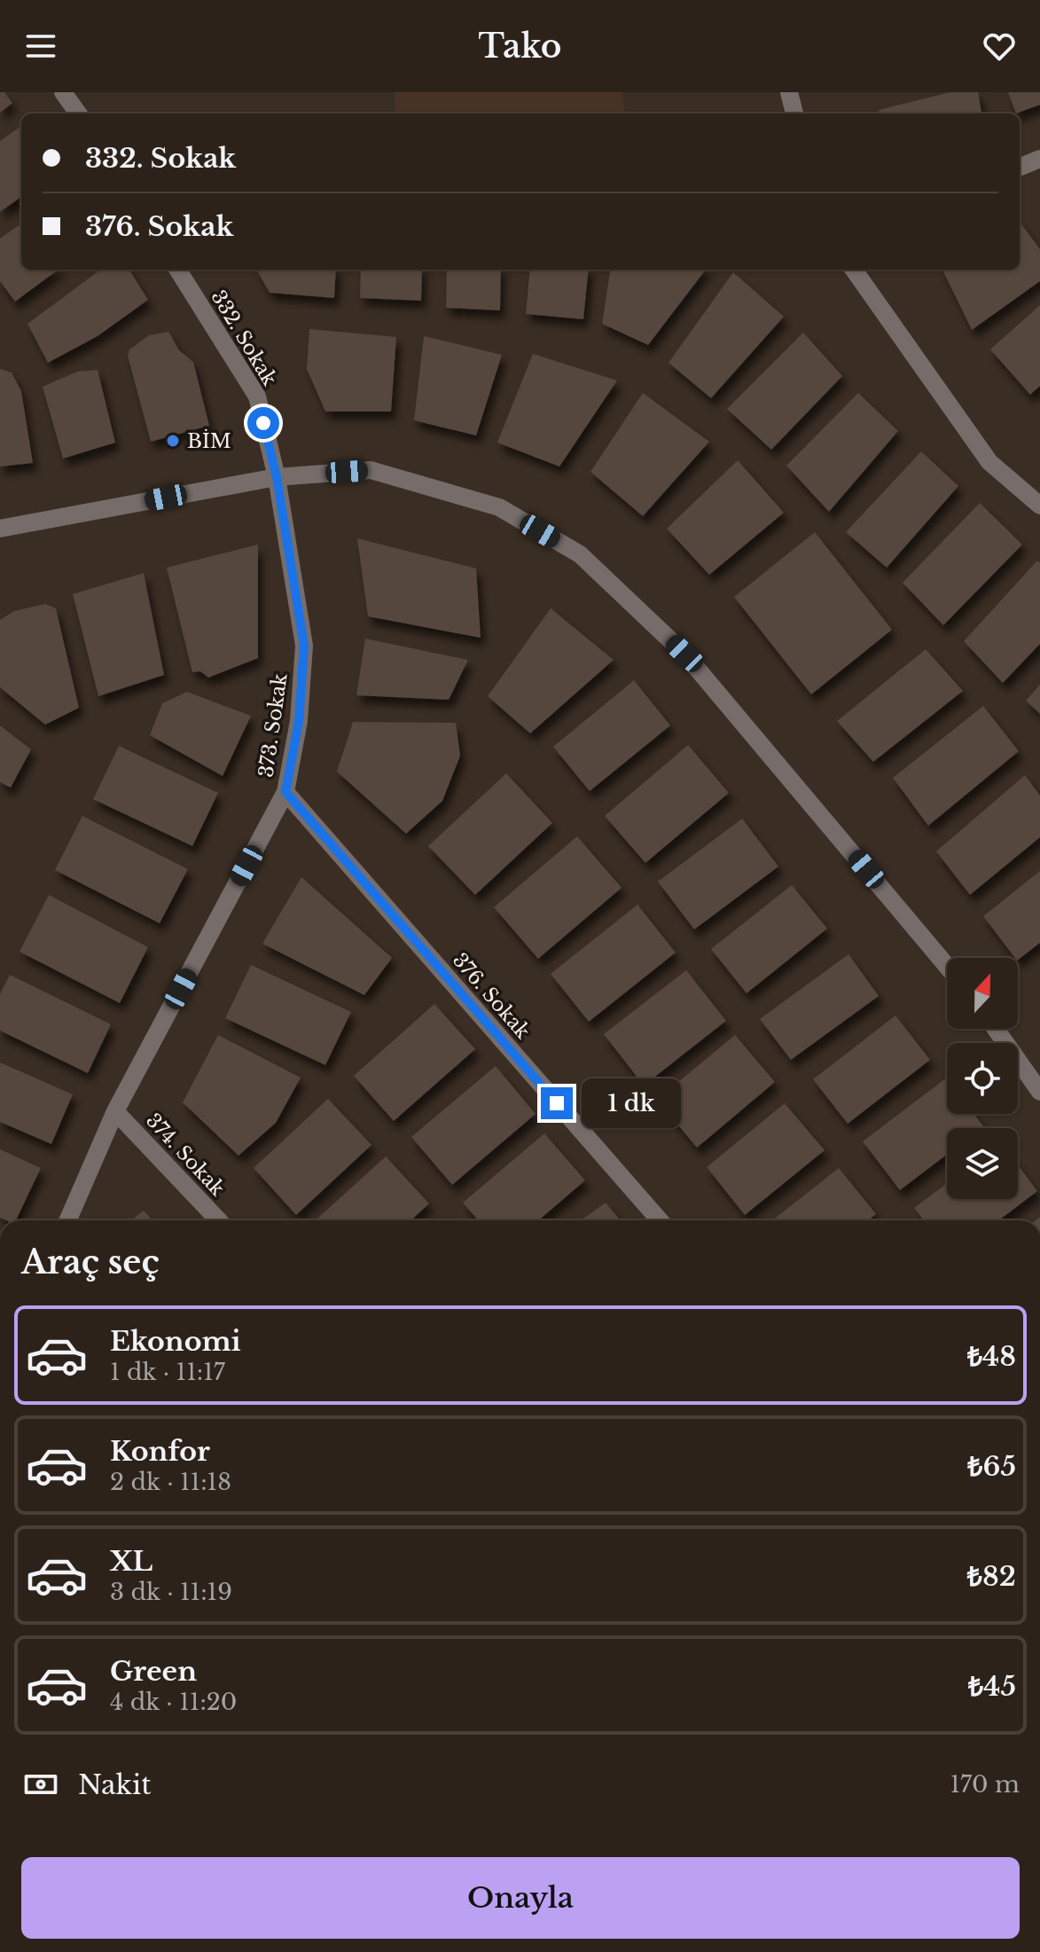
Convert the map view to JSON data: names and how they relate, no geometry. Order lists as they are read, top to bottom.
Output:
{
  "streets": {
    "street": [
      "332. Sokak",
      "373. Sokak",
      "376. Sokak",
      "374. Sokak"
    ]
  },
  "crossings": [
    ["332. Sokak", "373. Sokak"],
    ["373. Sokak", "376. Sokak"],
    ["373. Sokak", "374. Sokak"]
  ],
  "places": ["BİM"],
  "north": "top",
  "page": {
    "header": "Tako",
    "banner": ["332. Sokak", "376. Sokak"],
    "bubble": "1 dk",
    "heading": "Araç seç",
    "list": [
      {
        "name": "Ekonomi",
        "note": "1 dk · 11:17",
        "value": "₺48"
      },
      {
        "name": "Konfor",
        "note": "2 dk · 11:18",
        "value": "₺65"
      },
      {
        "name": "XL",
        "note": "3 dk · 11:19",
        "value": "₺82"
      },
      {
        "name": "Green",
        "note": "4 dk · 11:20",
        "value": "₺45"
      }
    ],
    "pay": ["Nakit", "170 m"],
    "buttons": "Onayla"
  }
}
